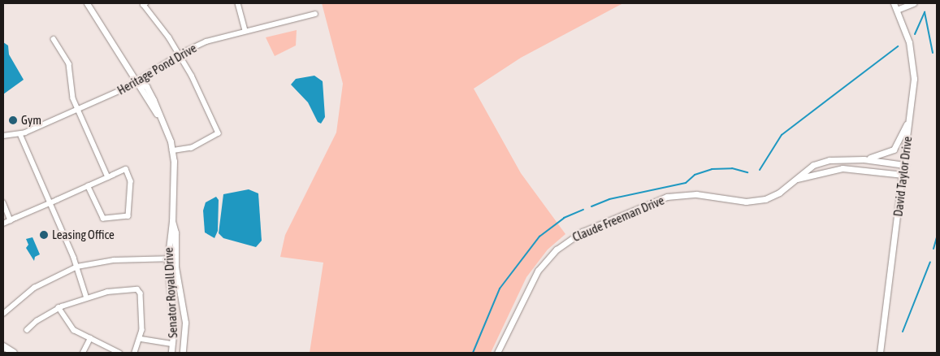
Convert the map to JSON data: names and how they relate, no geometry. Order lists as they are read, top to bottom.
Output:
{
  "streets": {
    "street": [
      "Heritage Pond Drive",
      "David Taylor Drive",
      "Claude Freeman Drive",
      "Senator Royall Drive"
    ]
  },
  "crossings": [
    ["David Taylor Drive", "Claude Freeman Drive"]
  ],
  "places": ["Gym", "Leasing Office"]
}
